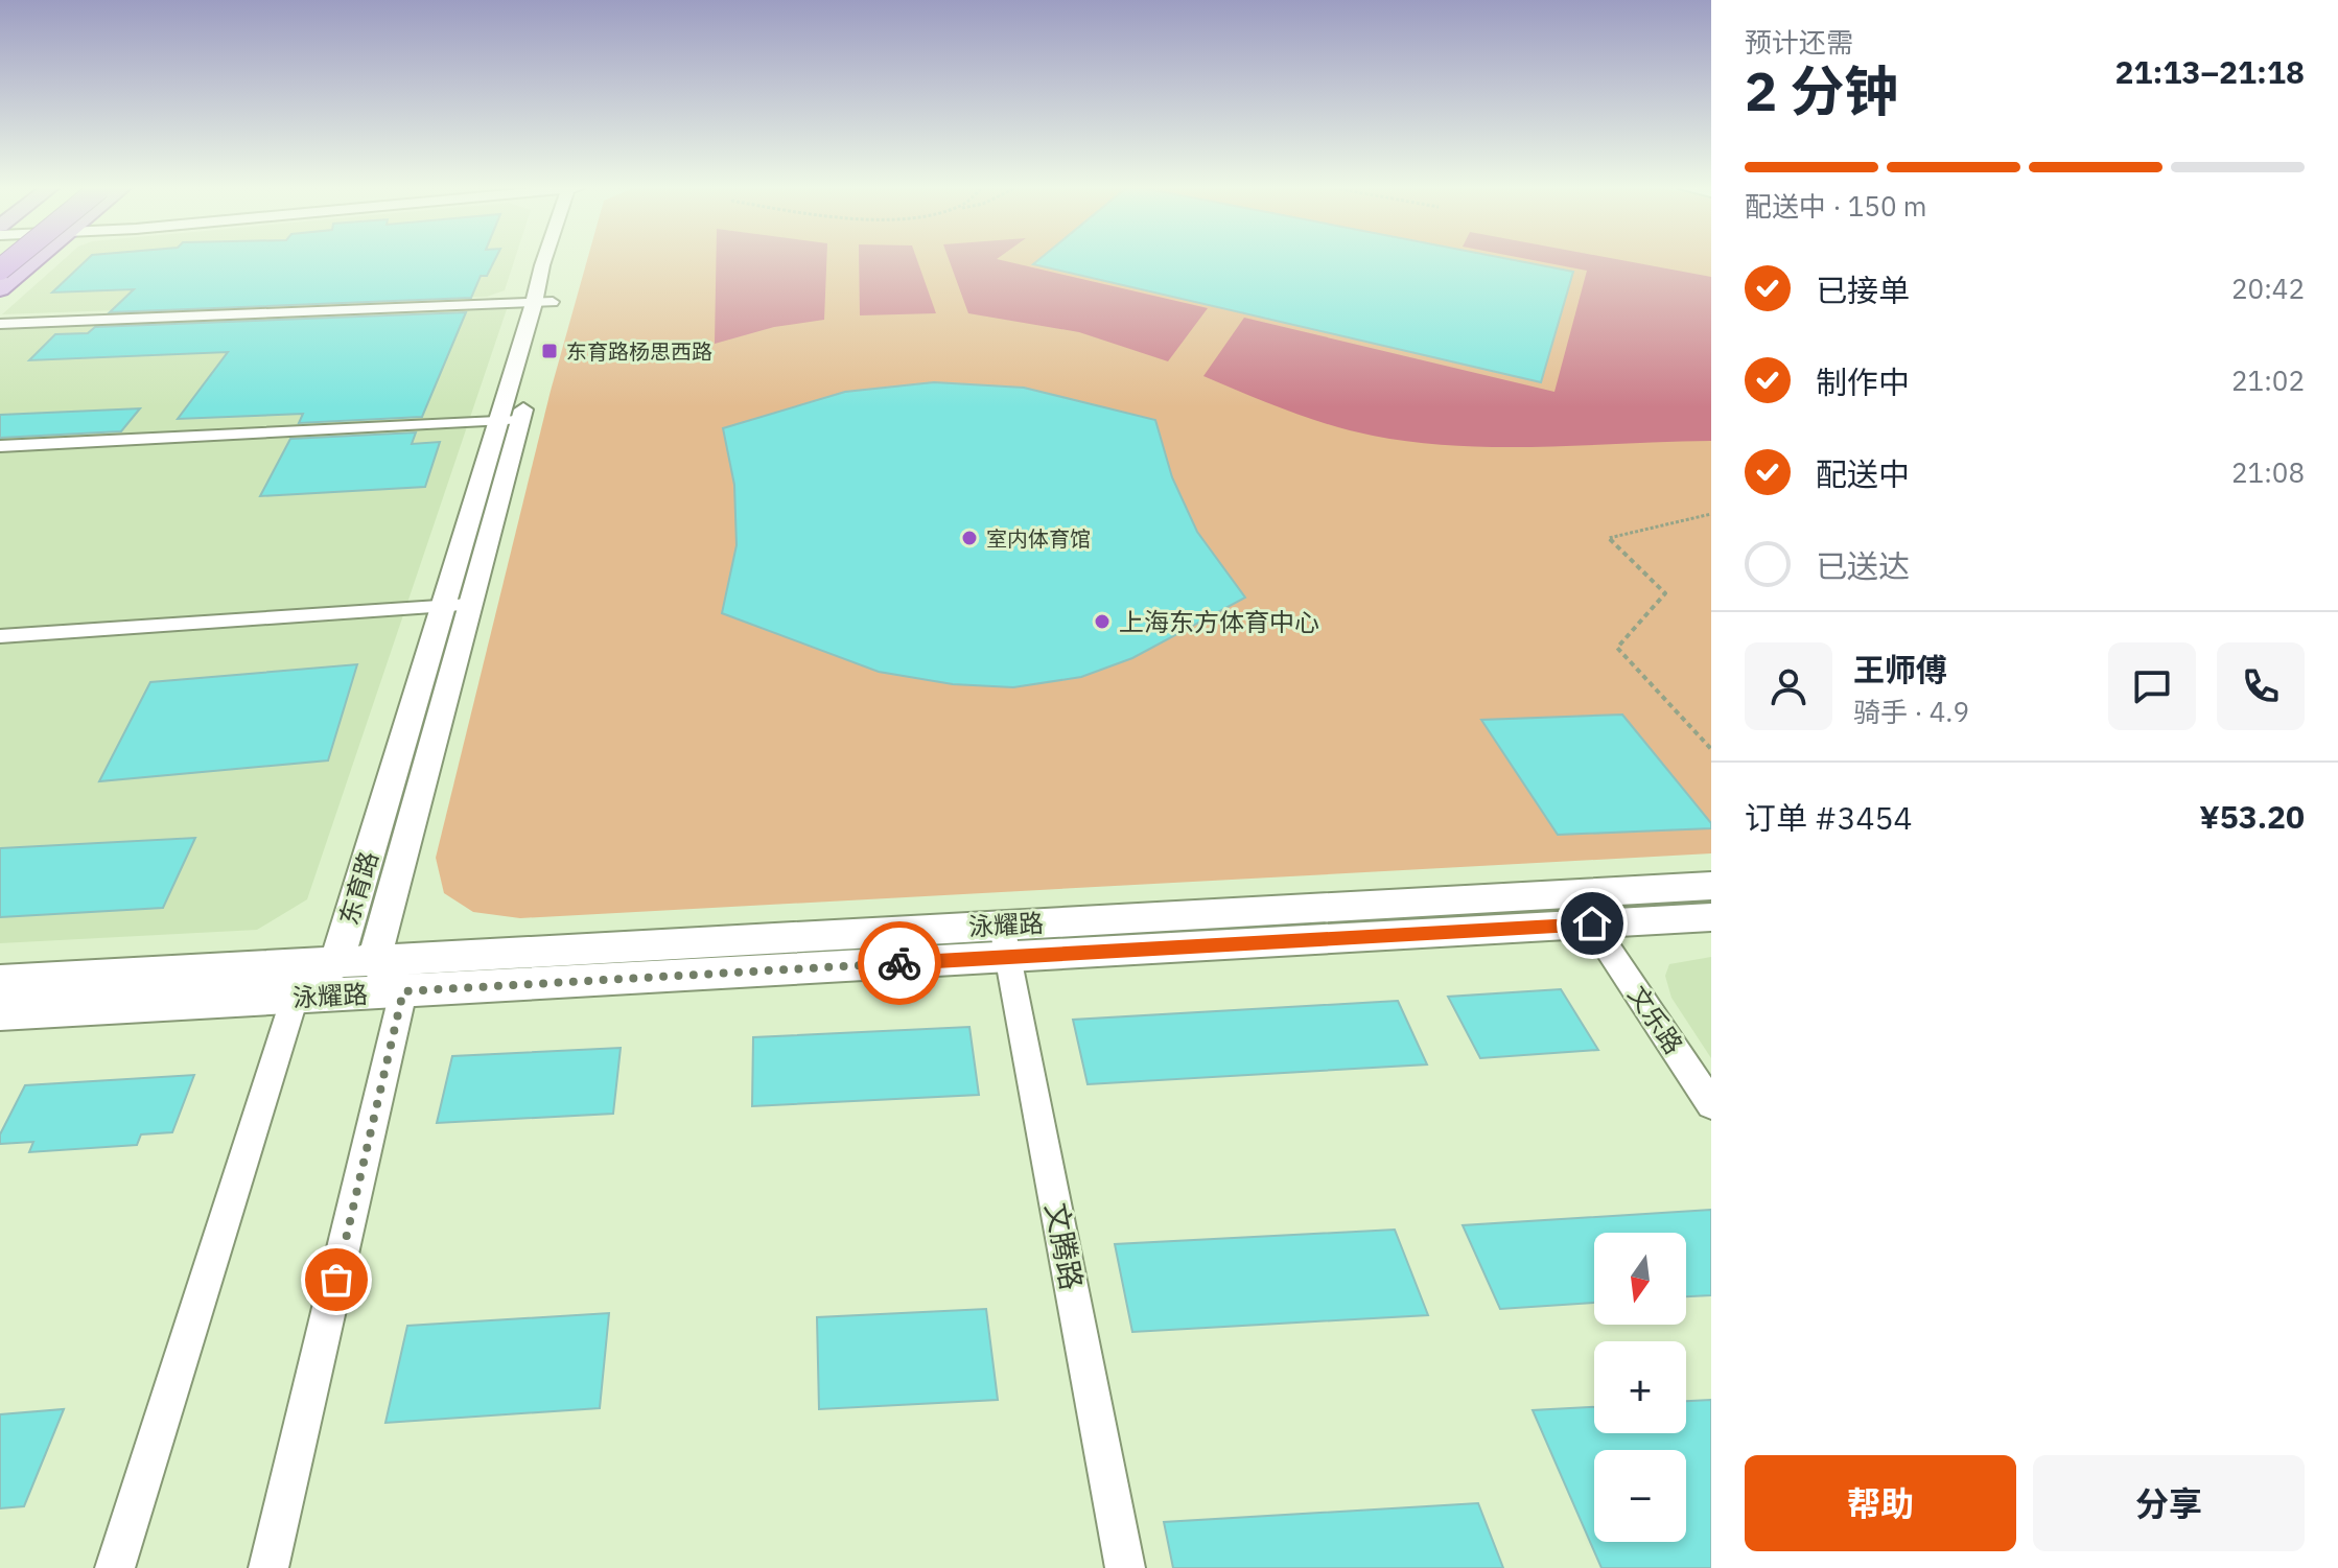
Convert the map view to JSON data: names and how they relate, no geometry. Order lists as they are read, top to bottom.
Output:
{
  "streets": {
    "street": [
      "东育路",
      "泳耀路",
      "文乐路",
      "文腾路"
    ]
  },
  "crossings": [
    ["东育路", "泳耀路"],
    ["泳耀路", "文乐路"],
    ["泳耀路", "文腾路"]
  ],
  "places": {
    "transit": ["东育路杨思西路"],
    "other": ["室内体育馆", "上海东方体育中心"]
  },
  "north": "bottom",
  "page": {
    "heading": ["2 分钟", "预计还需", "21:13–21:18"],
    "panel": [
      "王师傅",
      "骑手 · 4.9",
      "订单 #3454",
      "¥53.20"
    ],
    "bar": "配送中 · 150 m",
    "list": [
      ["已接单", "20:42"],
      ["制作中", "21:02"],
      ["配送中", "21:08"],
      "已送达"
    ],
    "map_buttons": ["+", "−"],
    "buttons": ["帮助", "分享"]
  }
}
